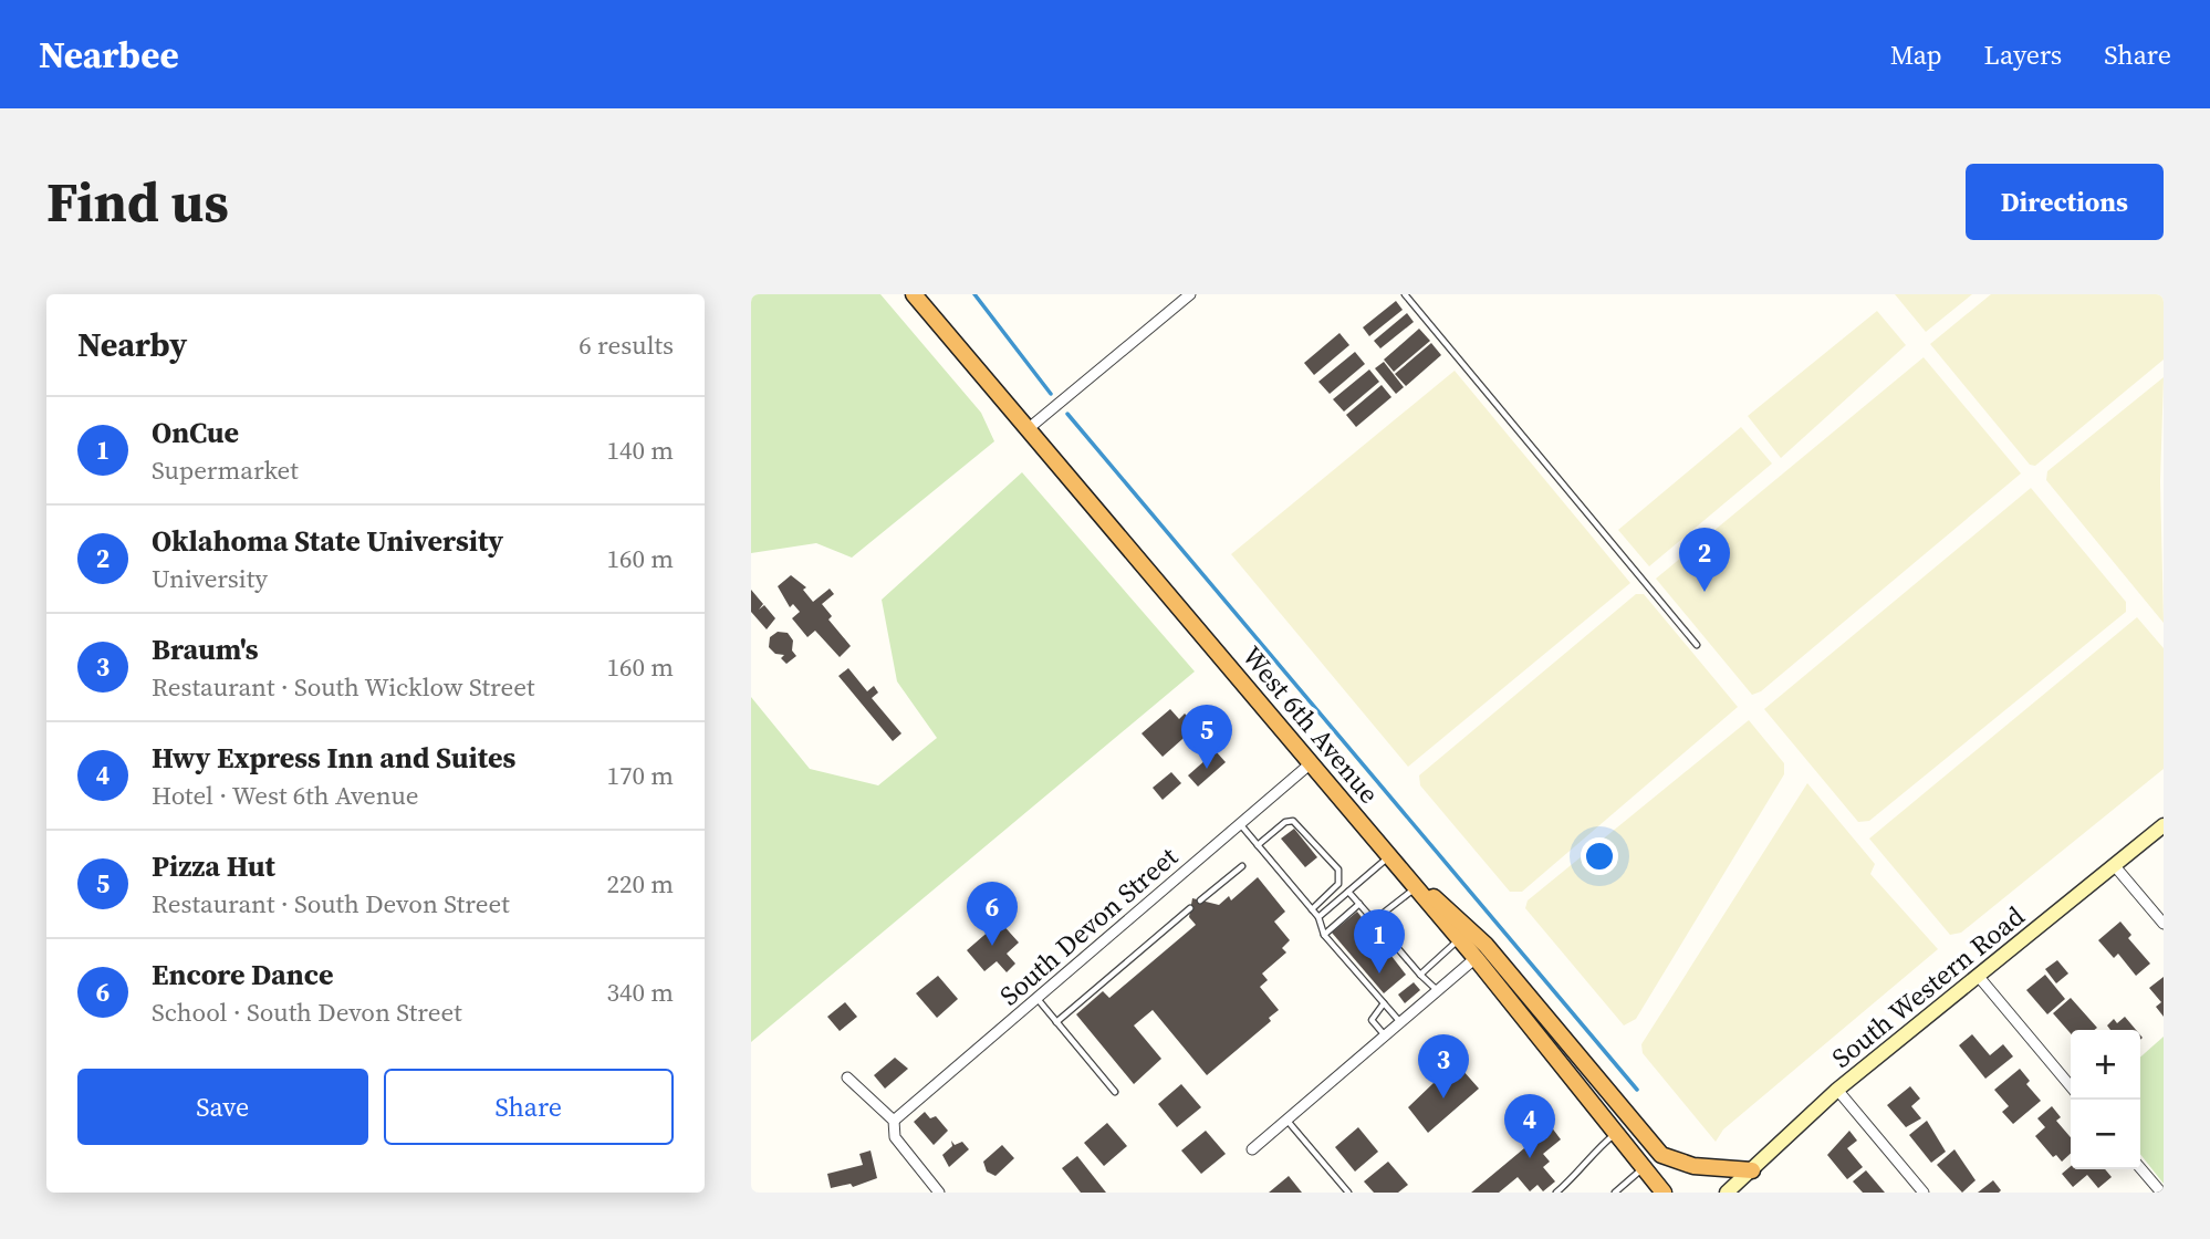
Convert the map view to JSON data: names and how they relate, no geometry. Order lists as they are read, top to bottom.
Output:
{
  "streets": {
    "highway": ["West 6th Avenue"],
    "main road": ["South Western Road"],
    "street": ["South Devon Street"]
  },
  "crossings": [
    ["West 6th Avenue", "South Devon Street"]
  ],
  "page": {
    "header": "Nearbee",
    "nav": ["Map", "Layers", "Share"],
    "buttons": [
      "Directions",
      ["Save", "Share"]
    ],
    "title": "Find us",
    "heading": ["Nearby", "6 results"],
    "list": [
      {
        "mark": "1",
        "name": "OnCue",
        "note": "Supermarket",
        "value": "140 m"
      },
      {
        "mark": "2",
        "name": "Oklahoma State University",
        "note": "University",
        "value": "160 m"
      },
      {
        "mark": "3",
        "name": "Braum's",
        "note": "Restaurant · South Wicklow Street",
        "value": "160 m"
      },
      {
        "mark": "4",
        "name": "Hwy Express Inn and Suites",
        "note": "Hotel · West 6th Avenue",
        "value": "170 m"
      },
      {
        "mark": "5",
        "name": "Pizza Hut",
        "note": "Restaurant · South Devon Street",
        "value": "220 m"
      },
      {
        "mark": "6",
        "name": "Encore Dance",
        "note": "School · South Devon Street",
        "value": "340 m"
      }
    ],
    "pins": [
      "2",
      "5",
      "6",
      "1",
      "3",
      "4"
    ],
    "map_buttons": ["+", "−"]
  }
}
